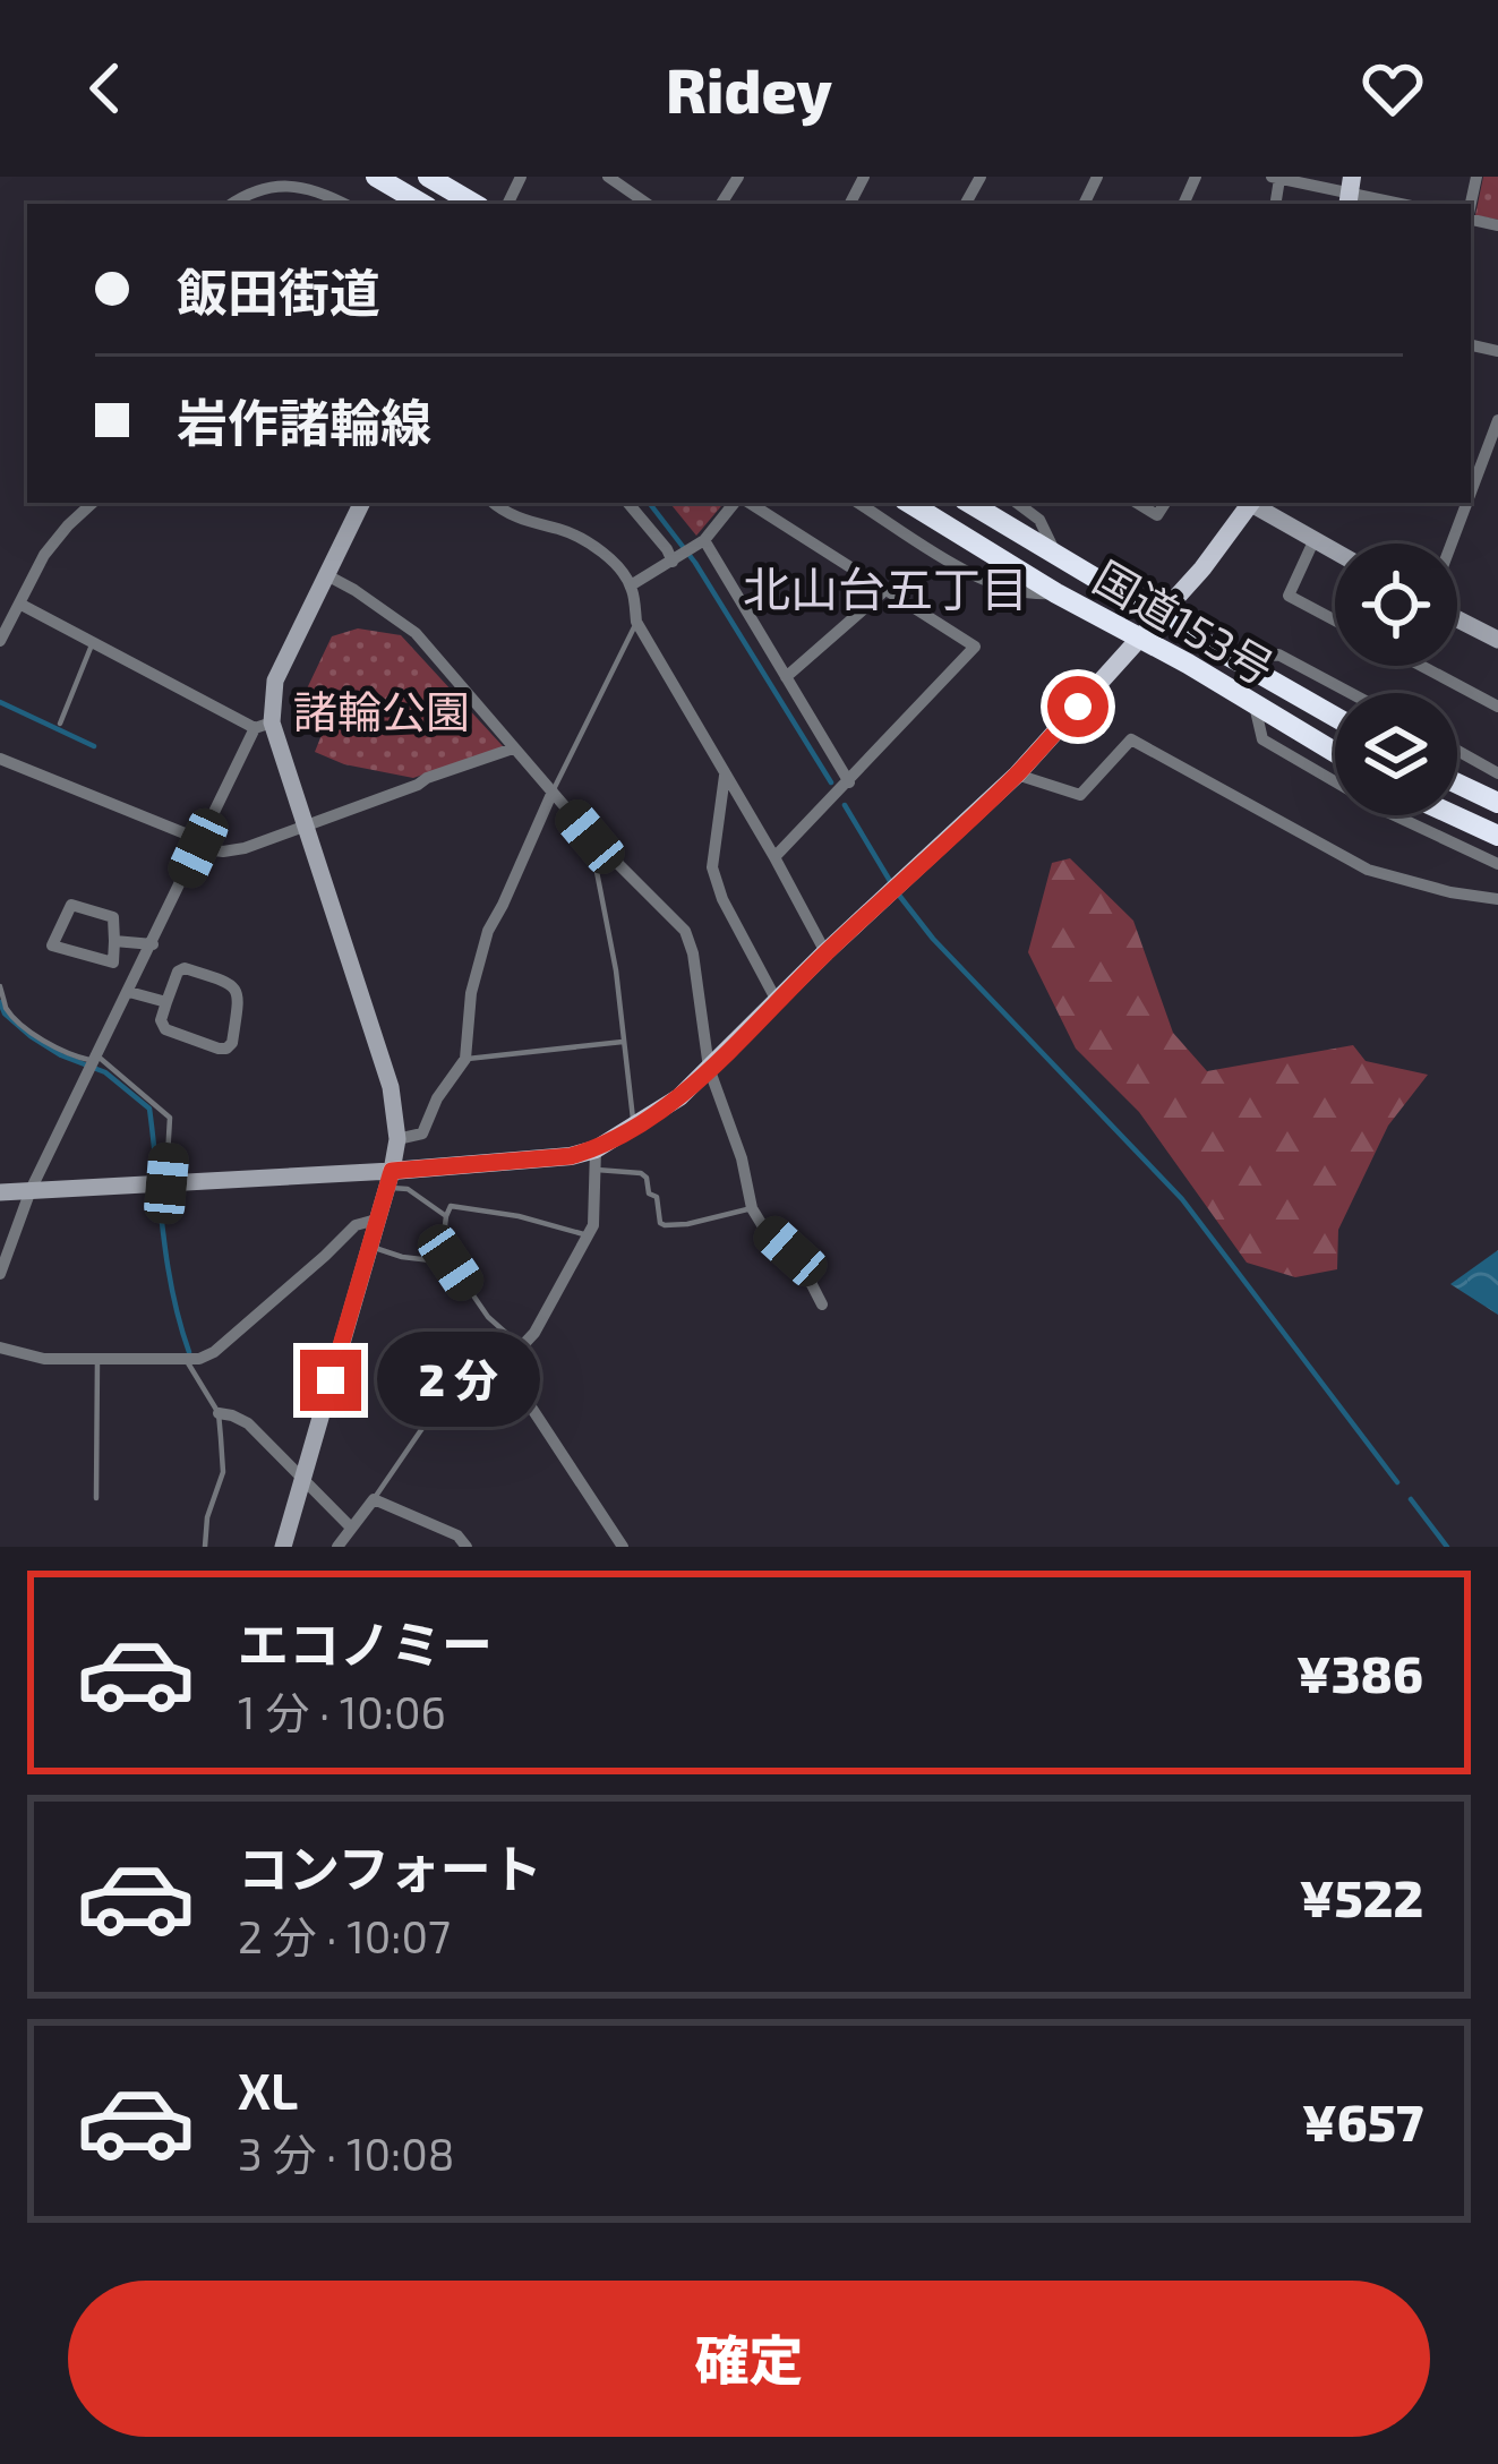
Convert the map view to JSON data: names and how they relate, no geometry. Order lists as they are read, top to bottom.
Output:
{
  "streets": {
    "highway": ["国道153号"]
  },
  "districts": ["北山台五丁目"],
  "parks": ["諸輪公園"],
  "page": {
    "header": "Ridey",
    "banner": ["飯田街道", "岩作諸輪線"],
    "bubble": "2 分",
    "list": [
      {
        "name": "エコノミー",
        "note": "1 分 · 10:06",
        "value": "¥386"
      },
      {
        "name": "コンフォート",
        "note": "2 分 · 10:07",
        "value": "¥522"
      },
      {
        "name": "XL",
        "note": "3 分 · 10:08",
        "value": "¥657"
      }
    ],
    "buttons": "確定"
  }
}
